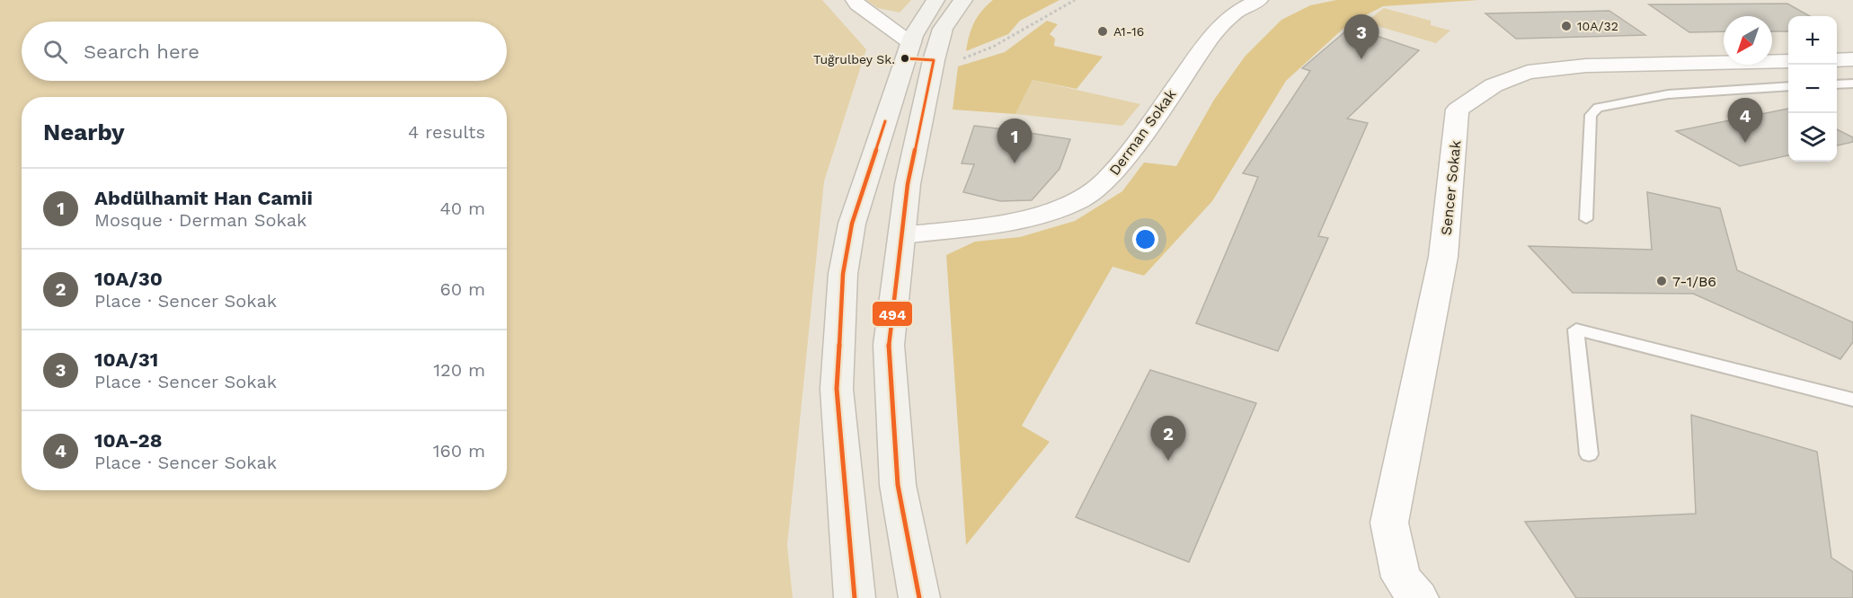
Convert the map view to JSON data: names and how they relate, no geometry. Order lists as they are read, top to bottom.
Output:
{
  "streets": {
    "street": ["Derman Sokak", "Sencer Sokak"]
  },
  "places": [
    "10A/32",
    "A1-16",
    "Tuğrulbey Sk.",
    "7-1/B6"
  ],
  "lines": ["transit line 494"],
  "north": "bottom left",
  "page": {
    "pins": [
      "3",
      "4",
      "1",
      "2"
    ],
    "map_buttons": ["+", "−"],
    "search": "Search here",
    "heading": ["Nearby", "4 results"],
    "list": [
      {
        "mark": "1",
        "name": "Abdülhamit Han Camii",
        "note": "Mosque · Derman Sokak",
        "value": "40 m"
      },
      {
        "mark": "2",
        "name": "10A/30",
        "note": "Place · Sencer Sokak",
        "value": "60 m"
      },
      {
        "mark": "3",
        "name": "10A/31",
        "note": "Place · Sencer Sokak",
        "value": "120 m"
      },
      {
        "mark": "4",
        "name": "10A-28",
        "note": "Place · Sencer Sokak",
        "value": "160 m"
      }
    ]
  }
}
